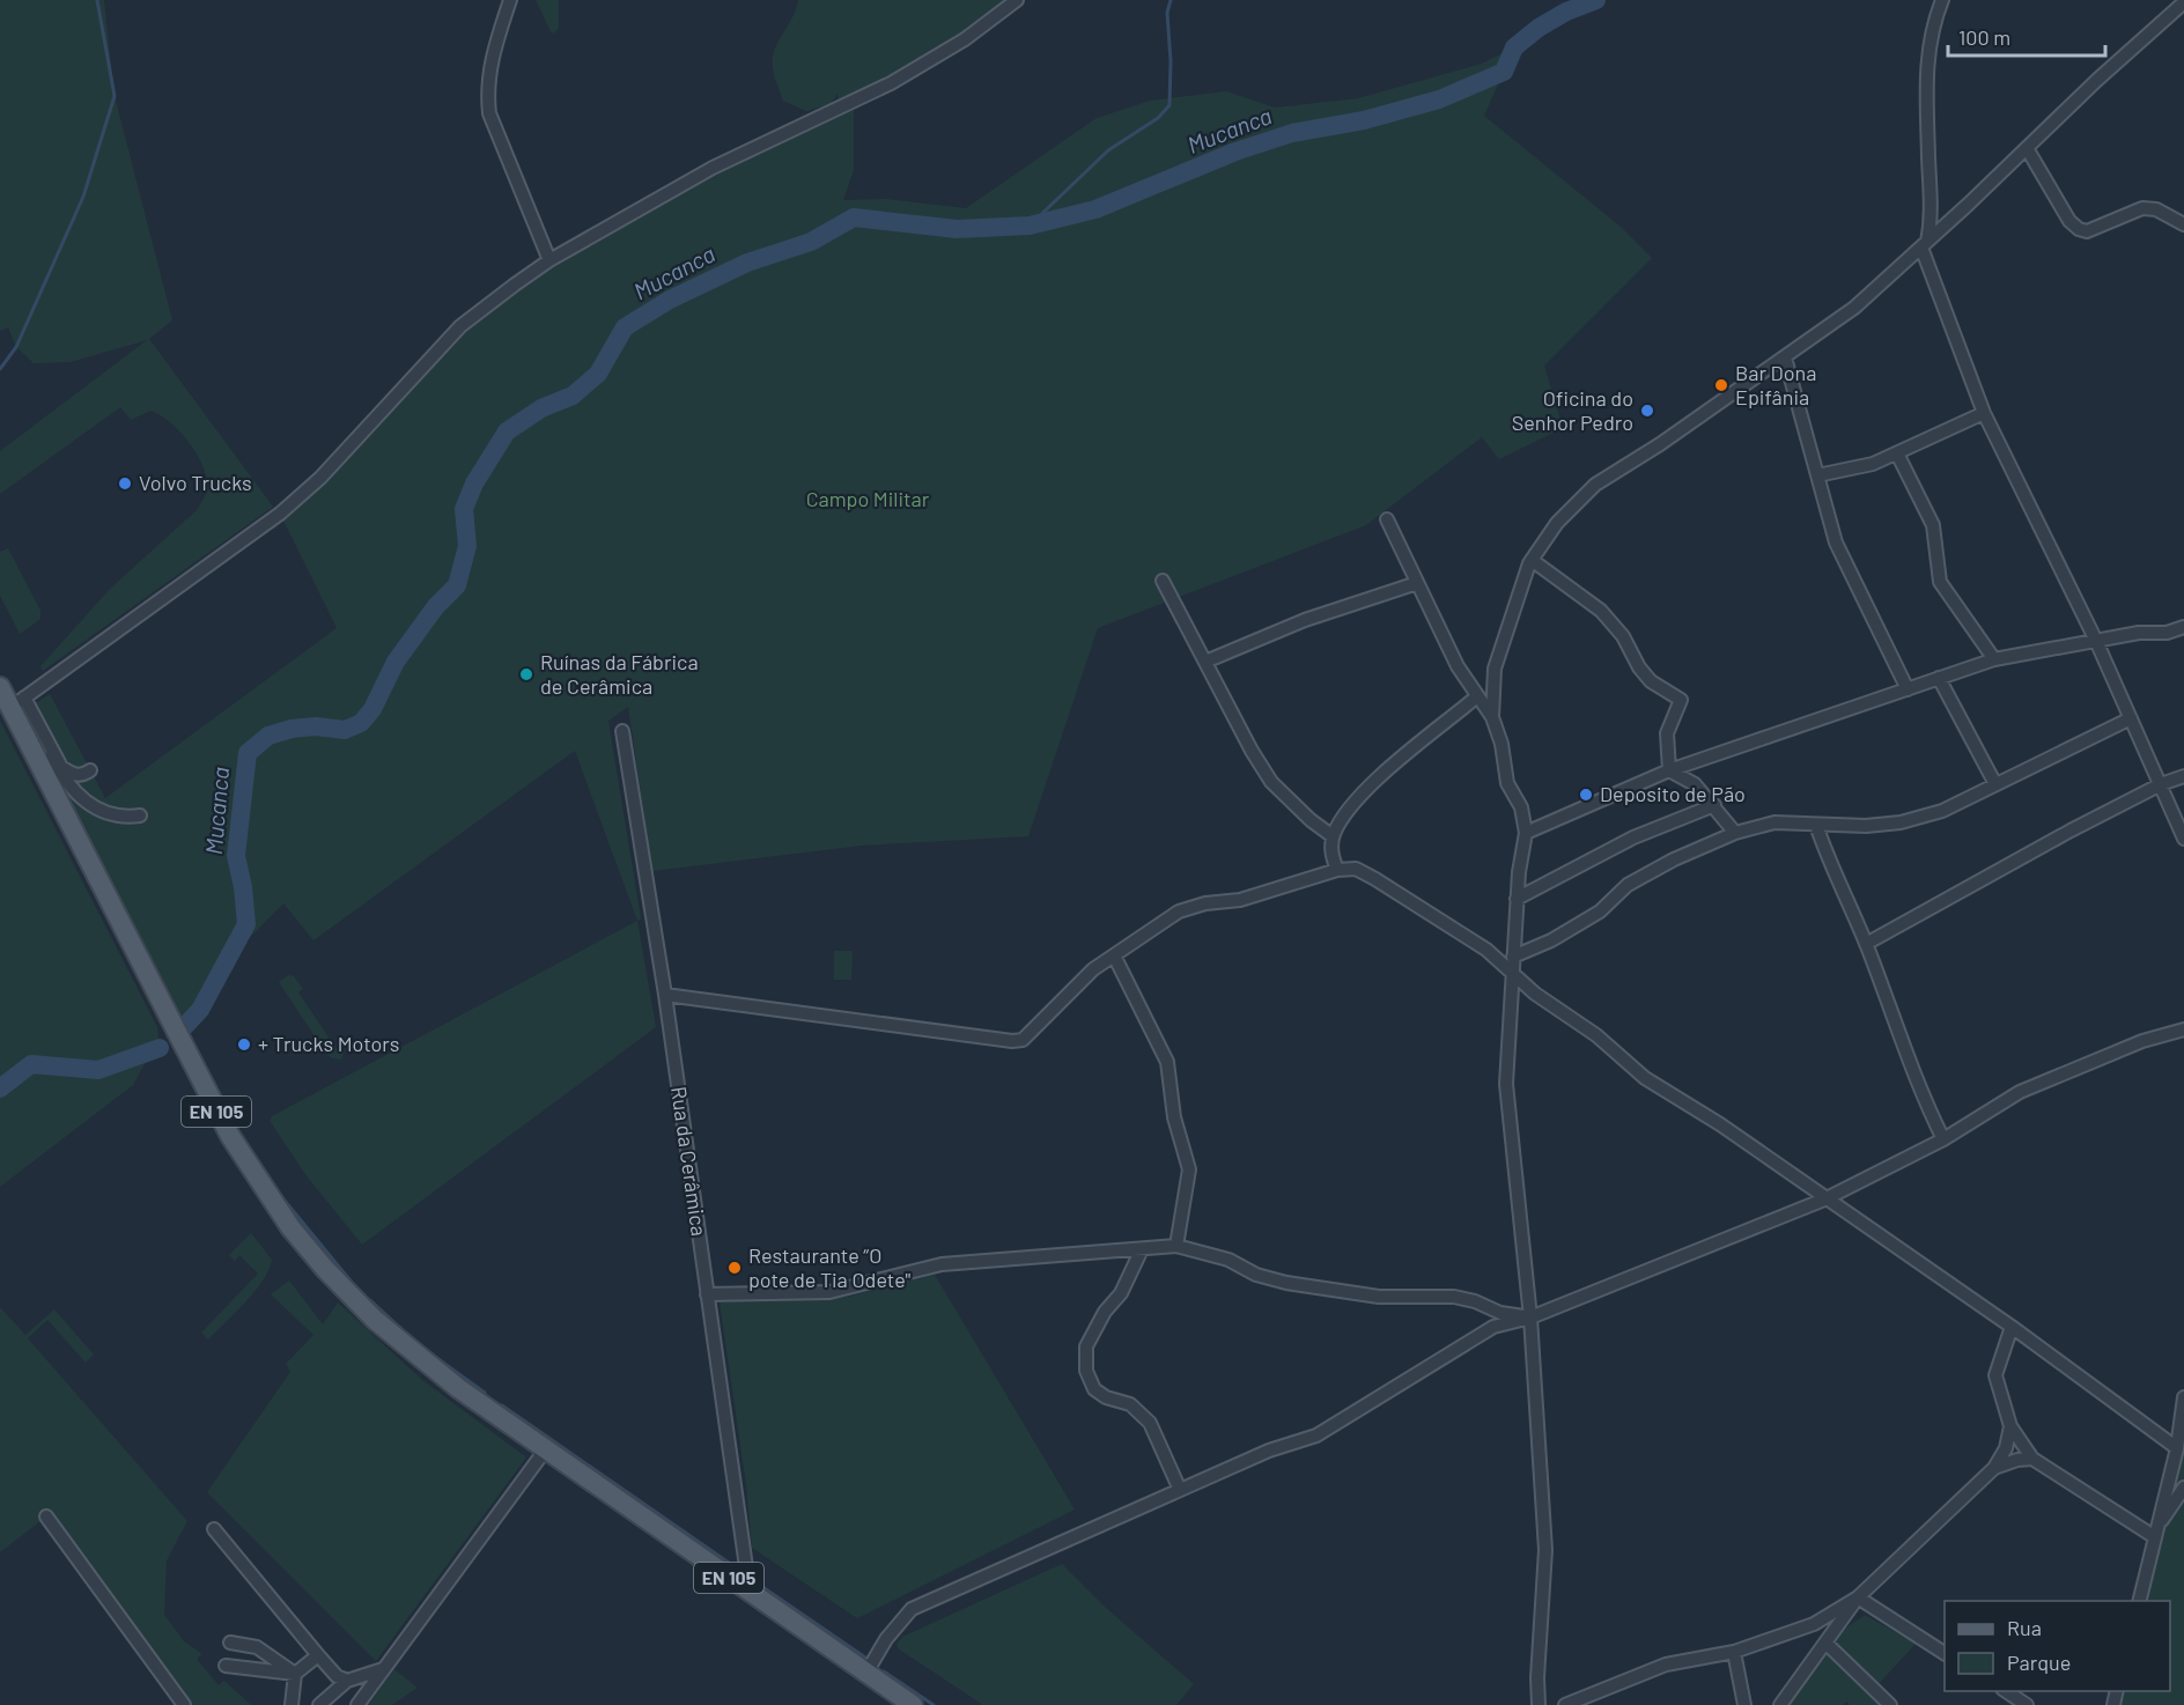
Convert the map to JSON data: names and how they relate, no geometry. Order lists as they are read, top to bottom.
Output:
{
  "streets": {
    "main road": ["EN 105"],
    "street": ["Rua da Cerâmica"]
  },
  "crossings": [
    ["EN 105", "Rua da Cerâmica"]
  ],
  "water": ["Mucanca"],
  "parks": ["Campo Militar"],
  "places": [
    "Bar Dona Epifânia",
    "Oficina do Senhor Pedro",
    "Volvo Trucks",
    "Ruínas da Fábrica de Cerâmica",
    "Deposito de Pão",
    "+ Trucks Motors",
    "Restaurante “O pote de Tia Odete\""
  ],
  "legend": ["Rua", "Parque"],
  "scale_bar": "100 m"
}
